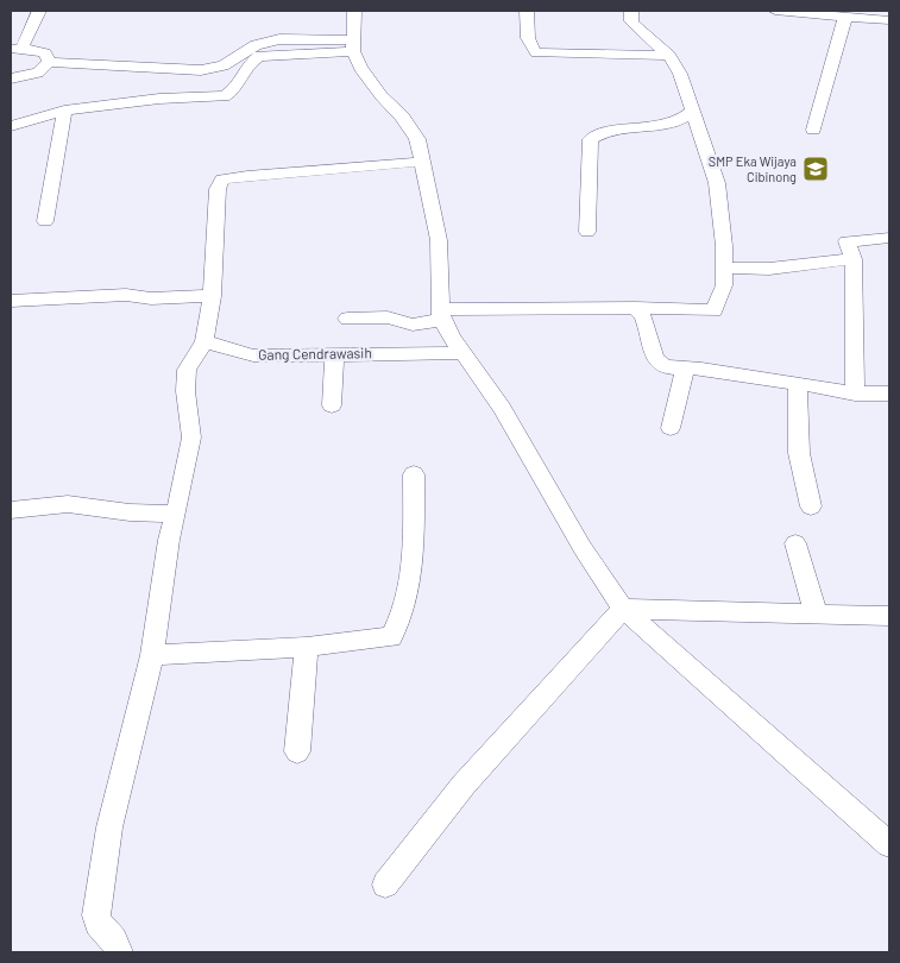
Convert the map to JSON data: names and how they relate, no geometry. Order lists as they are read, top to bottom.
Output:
{
  "streets": {
    "street": ["Gang Cendrawasih"]
  },
  "places": {
    "school or university": ["SMP Eka Wijaya Cibinong"]
  }
}
